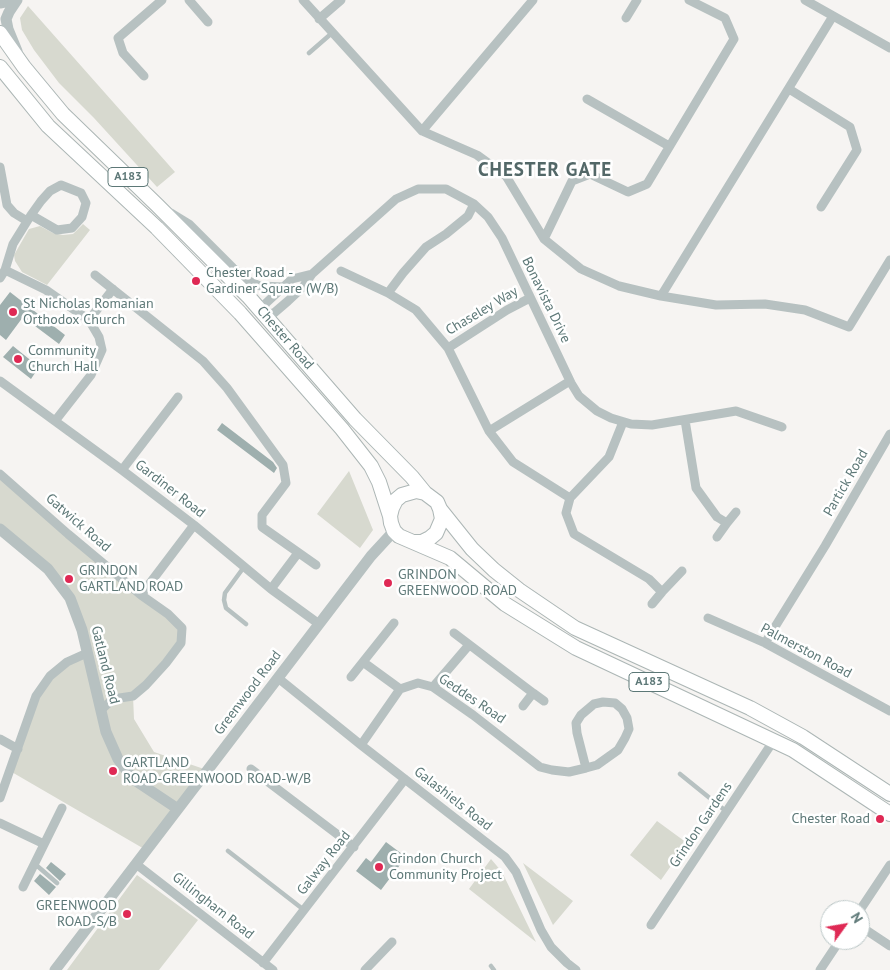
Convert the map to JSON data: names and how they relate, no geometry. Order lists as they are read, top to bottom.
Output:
{
  "streets": {
    "main road": ["A183", "Chester Road"],
    "street": [
      "Bonavista Drive",
      "Chaseley Way",
      "Partick Road",
      "Gardiner Road",
      "Gatwick Road",
      "Palmerston Road",
      "Gatland Road",
      "Greenwood Road",
      "Geddes Road",
      "Galashiels Road",
      "Grindon Gardens",
      "Galway Road",
      "Gillingham Road"
    ]
  },
  "crossings": [
    ["A183", "Chester Road"],
    ["A183", "Greenwood Road"],
    ["A183", "Grindon Gardens"],
    ["Bonavista Drive", "Chaseley Way"],
    ["Bonavista Drive", "Chester Road"],
    ["Chester Road", "Greenwood Road"],
    ["Partick Road", "Palmerston Road"],
    ["Gardiner Road", "Greenwood Road"],
    ["Gatwick Road", "Gatland Road"],
    ["Gatland Road", "Greenwood Road"],
    ["Greenwood Road", "Galashiels Road"],
    ["Greenwood Road", "Gillingham Road"],
    ["Galashiels Road", "Galway Road"],
    ["Galway Road", "Gillingham Road"]
  ],
  "districts": ["CHESTER GATE"],
  "places": [
    "Chester Road - Gardiner Square (W/B)",
    "St Nicholas Romanian Orthodox Church",
    "Community Church Hall",
    "GRINDON GARTLAND ROAD",
    "GRINDON GREENWOOD ROAD",
    "GARTLAND ROAD-GREENWOOD ROAD-W/B",
    "Chester Road",
    "Grindon Church Community Project",
    "GREENWOOD ROAD-S/B"
  ],
  "north": "top right"
}
